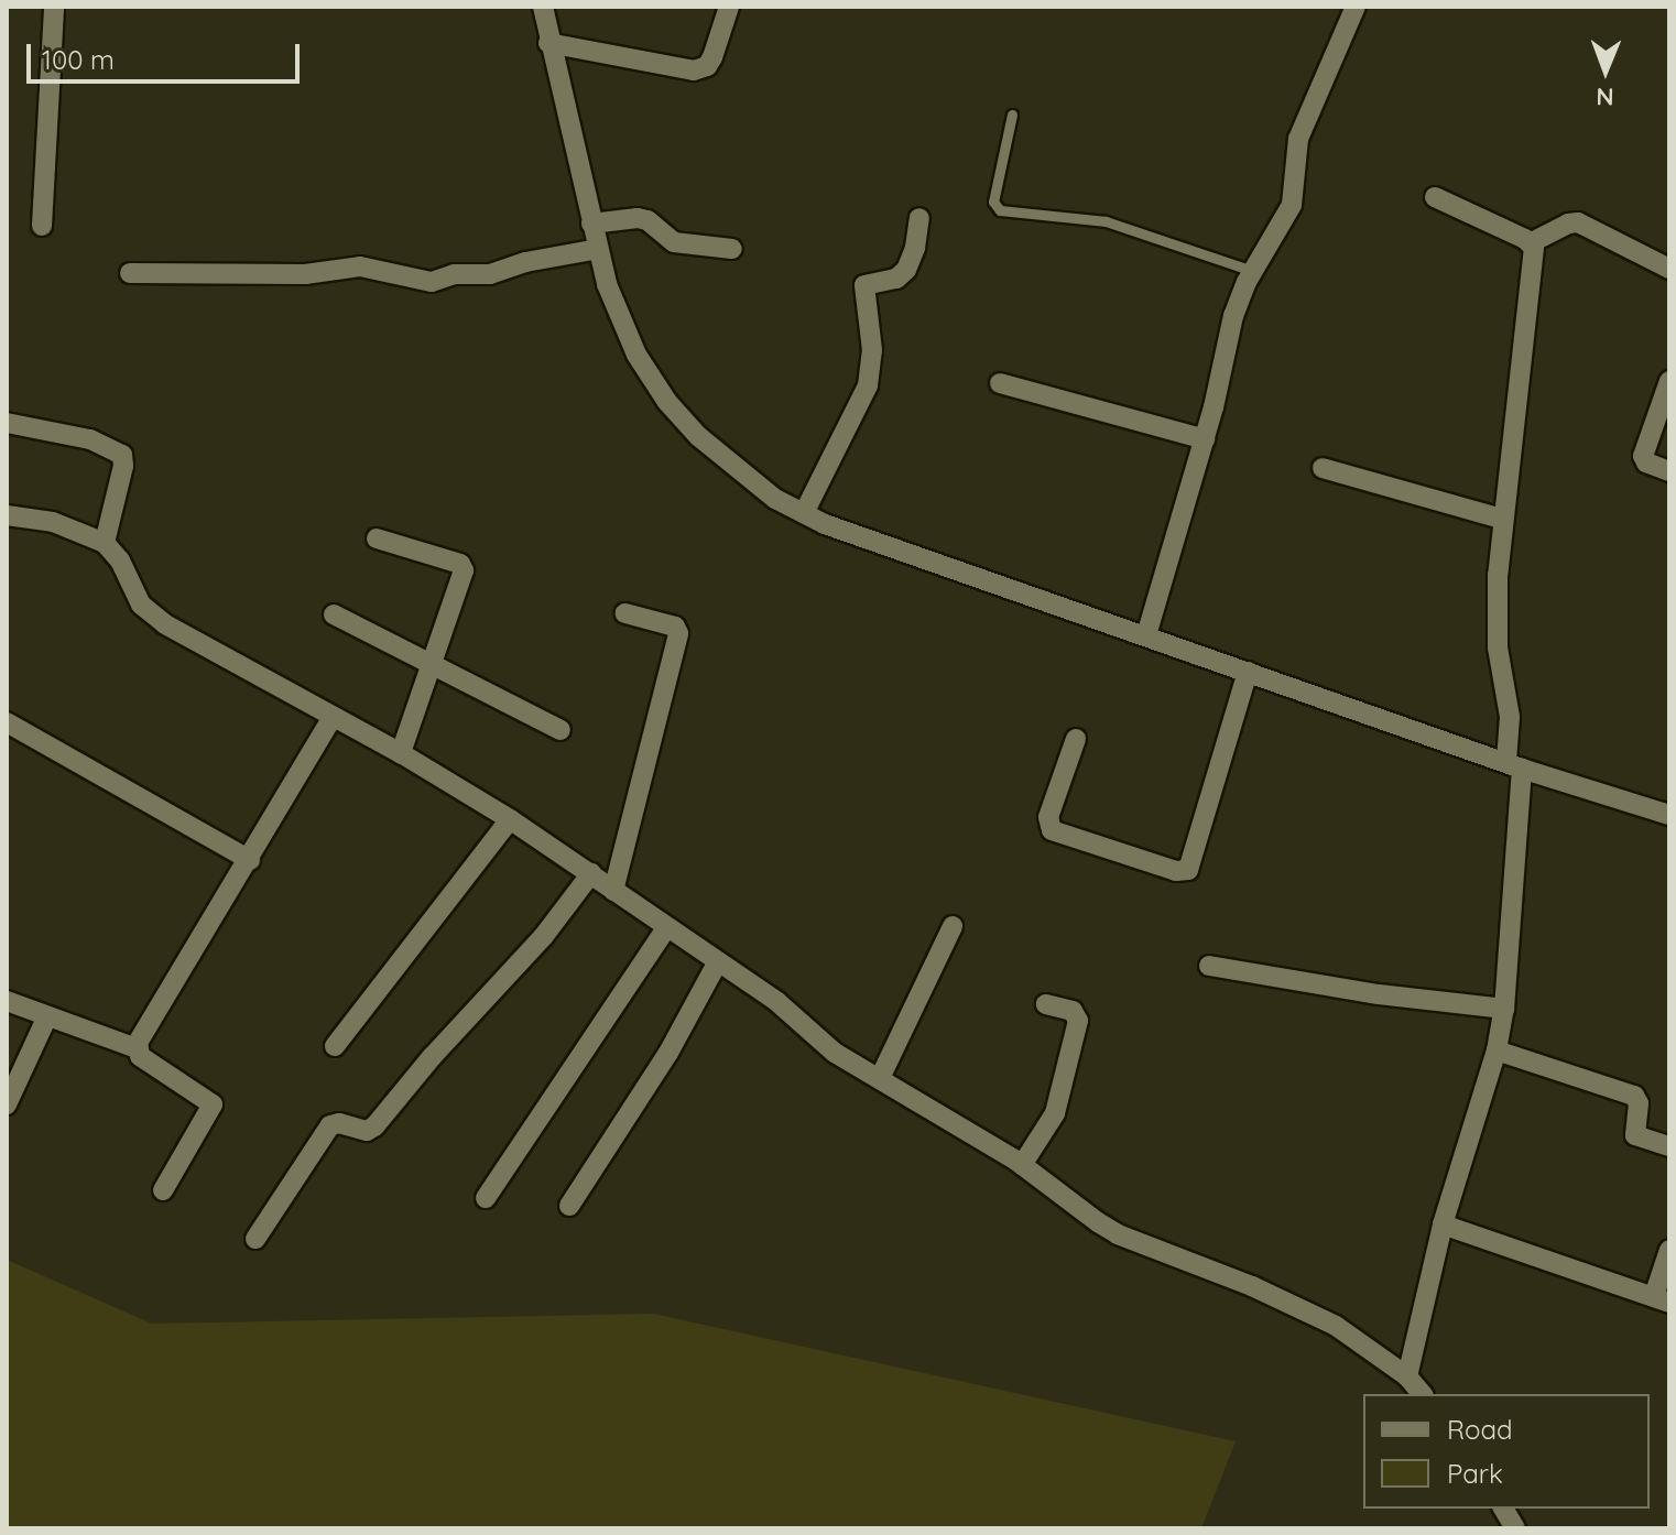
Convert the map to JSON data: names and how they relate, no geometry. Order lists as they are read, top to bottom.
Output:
{
  "legend": ["Road", "Park"],
  "scale_bar": "100 m",
  "north": "bottom"
}
